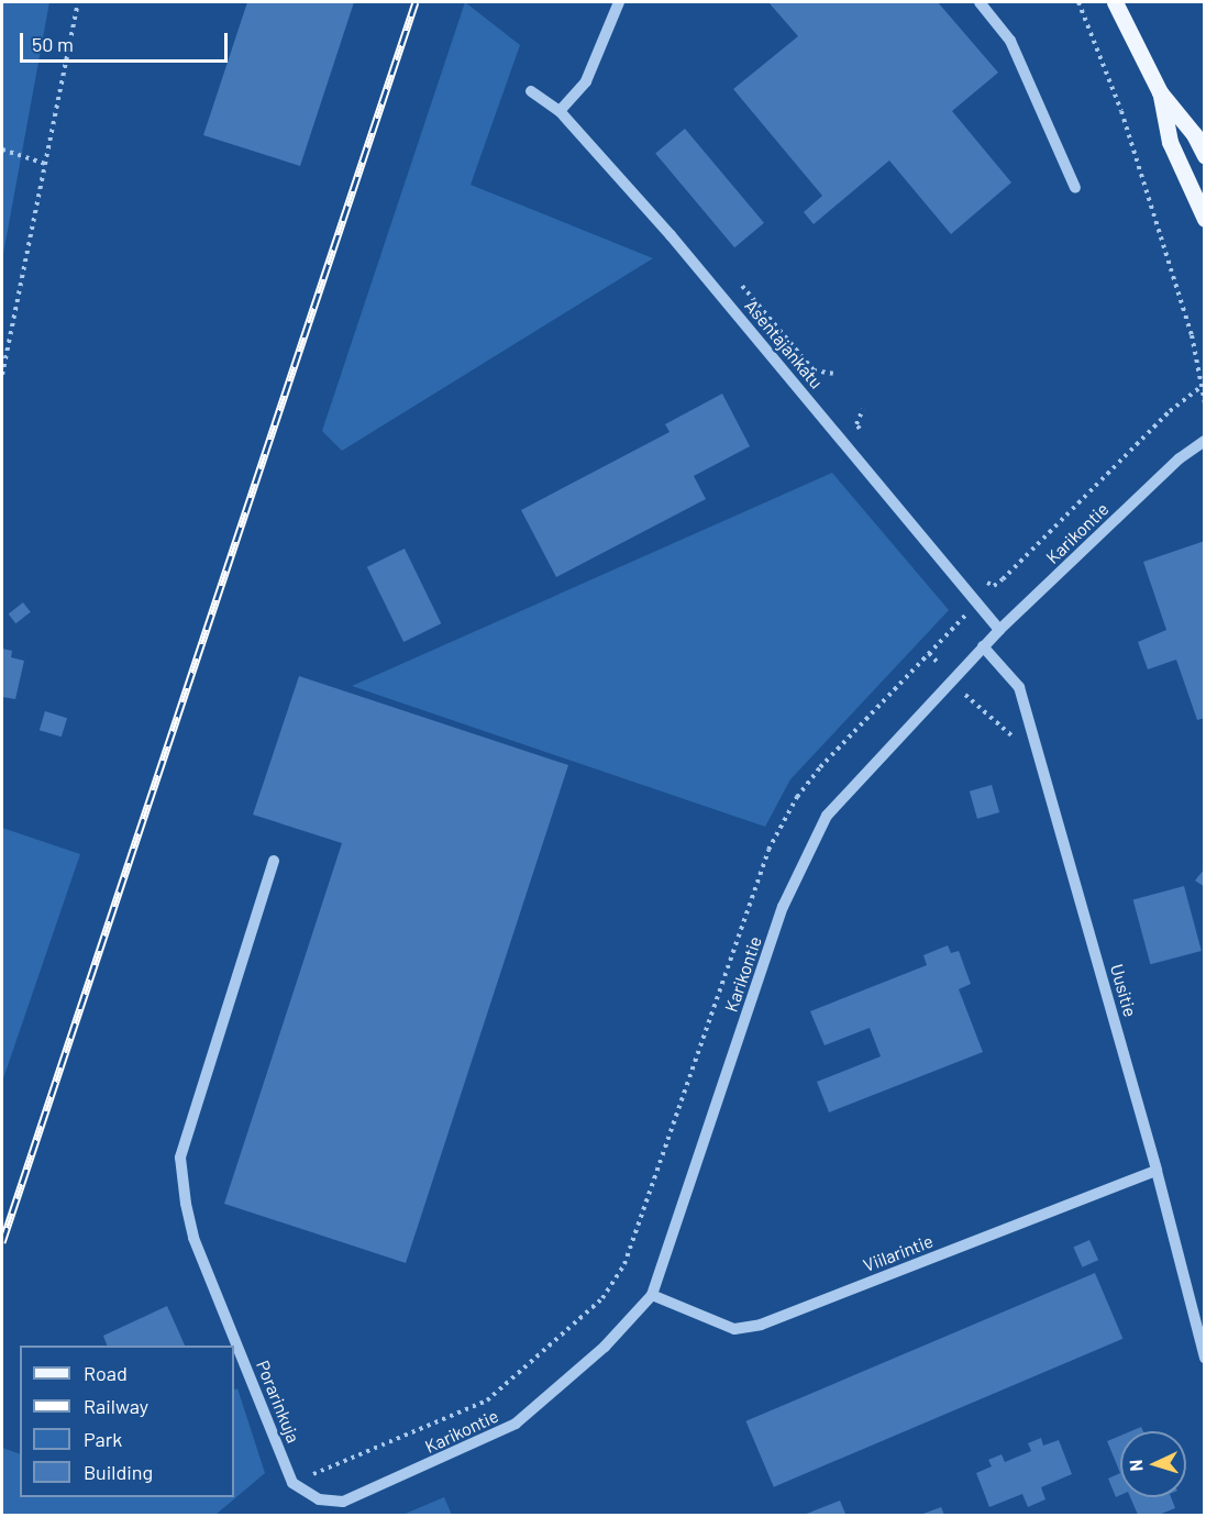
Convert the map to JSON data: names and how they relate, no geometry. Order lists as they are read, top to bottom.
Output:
{
  "streets": {
    "street": [
      "Asentajankatu",
      "Karikontie",
      "Uusitie",
      "Viilarintie",
      "Porarinkuja"
    ]
  },
  "crossings": [
    ["Asentajankatu", "Karikontie"],
    ["Karikontie", "Uusitie"],
    ["Karikontie", "Viilarintie"],
    ["Karikontie", "Porarinkuja"],
    ["Uusitie", "Viilarintie"]
  ],
  "legend": [
    "Road",
    "Railway",
    "Park",
    "Building"
  ],
  "scale_bar": "50 m",
  "north": "left"
}
